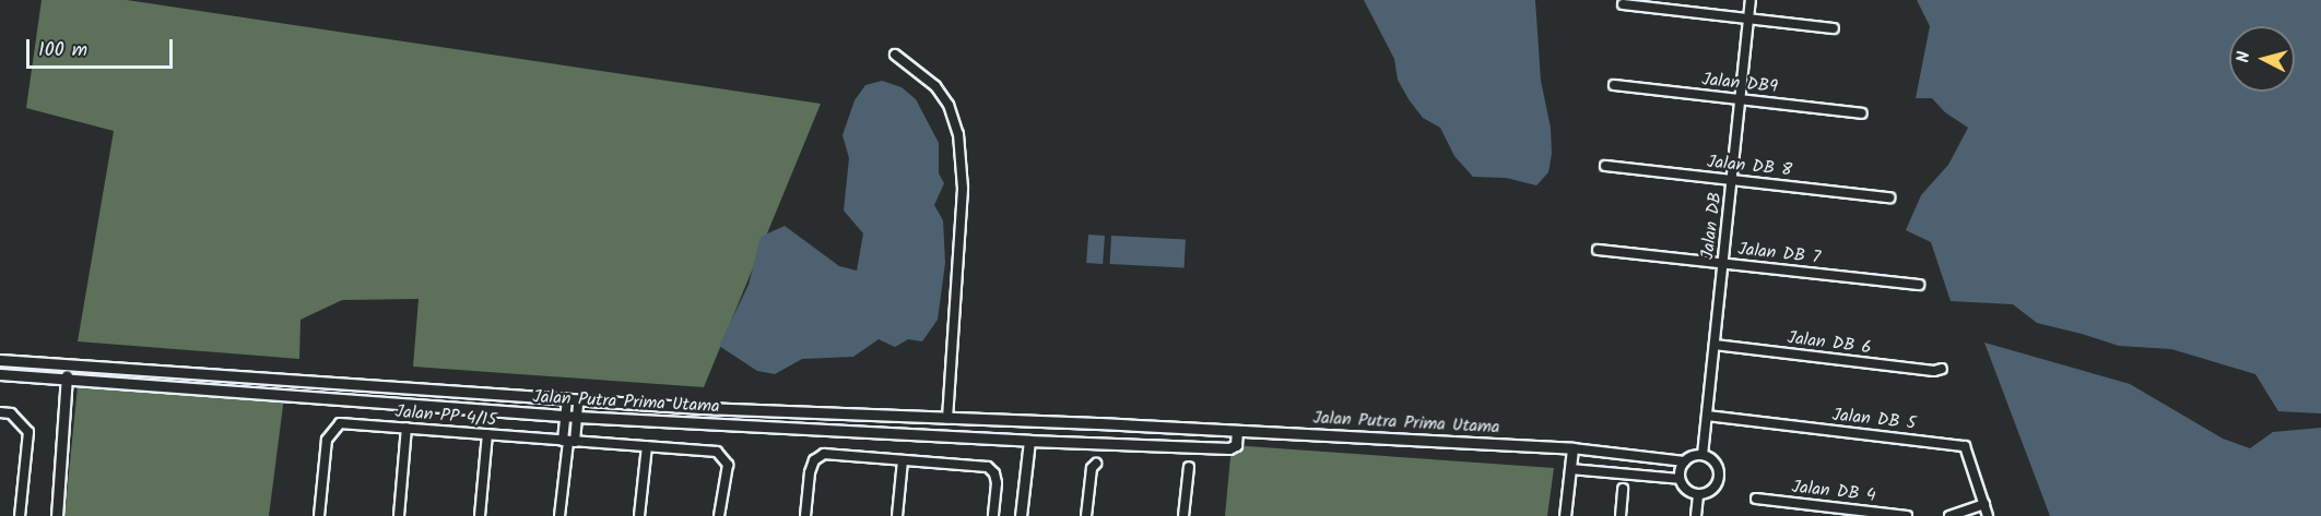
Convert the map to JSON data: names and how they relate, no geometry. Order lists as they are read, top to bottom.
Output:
{
  "streets": {
    "street": [
      "Jalan DB9",
      "Jalan DB 8",
      "Jalan DB",
      "Jalan DB 7",
      "Jalan DB 6",
      "Jalan Putra Prima Utama",
      "Jalan PP 4/15",
      "Jalan DB 5",
      "Jalan DB 4"
    ]
  },
  "crossings": [
    ["Jalan DB9", "Jalan DB"],
    ["Jalan DB 8", "Jalan DB"],
    ["Jalan DB", "Jalan DB 7"],
    ["Jalan DB", "Jalan DB 6"],
    ["Jalan DB", "Jalan DB 5"]
  ],
  "scale_bar": "100 m",
  "north": "left"
}
